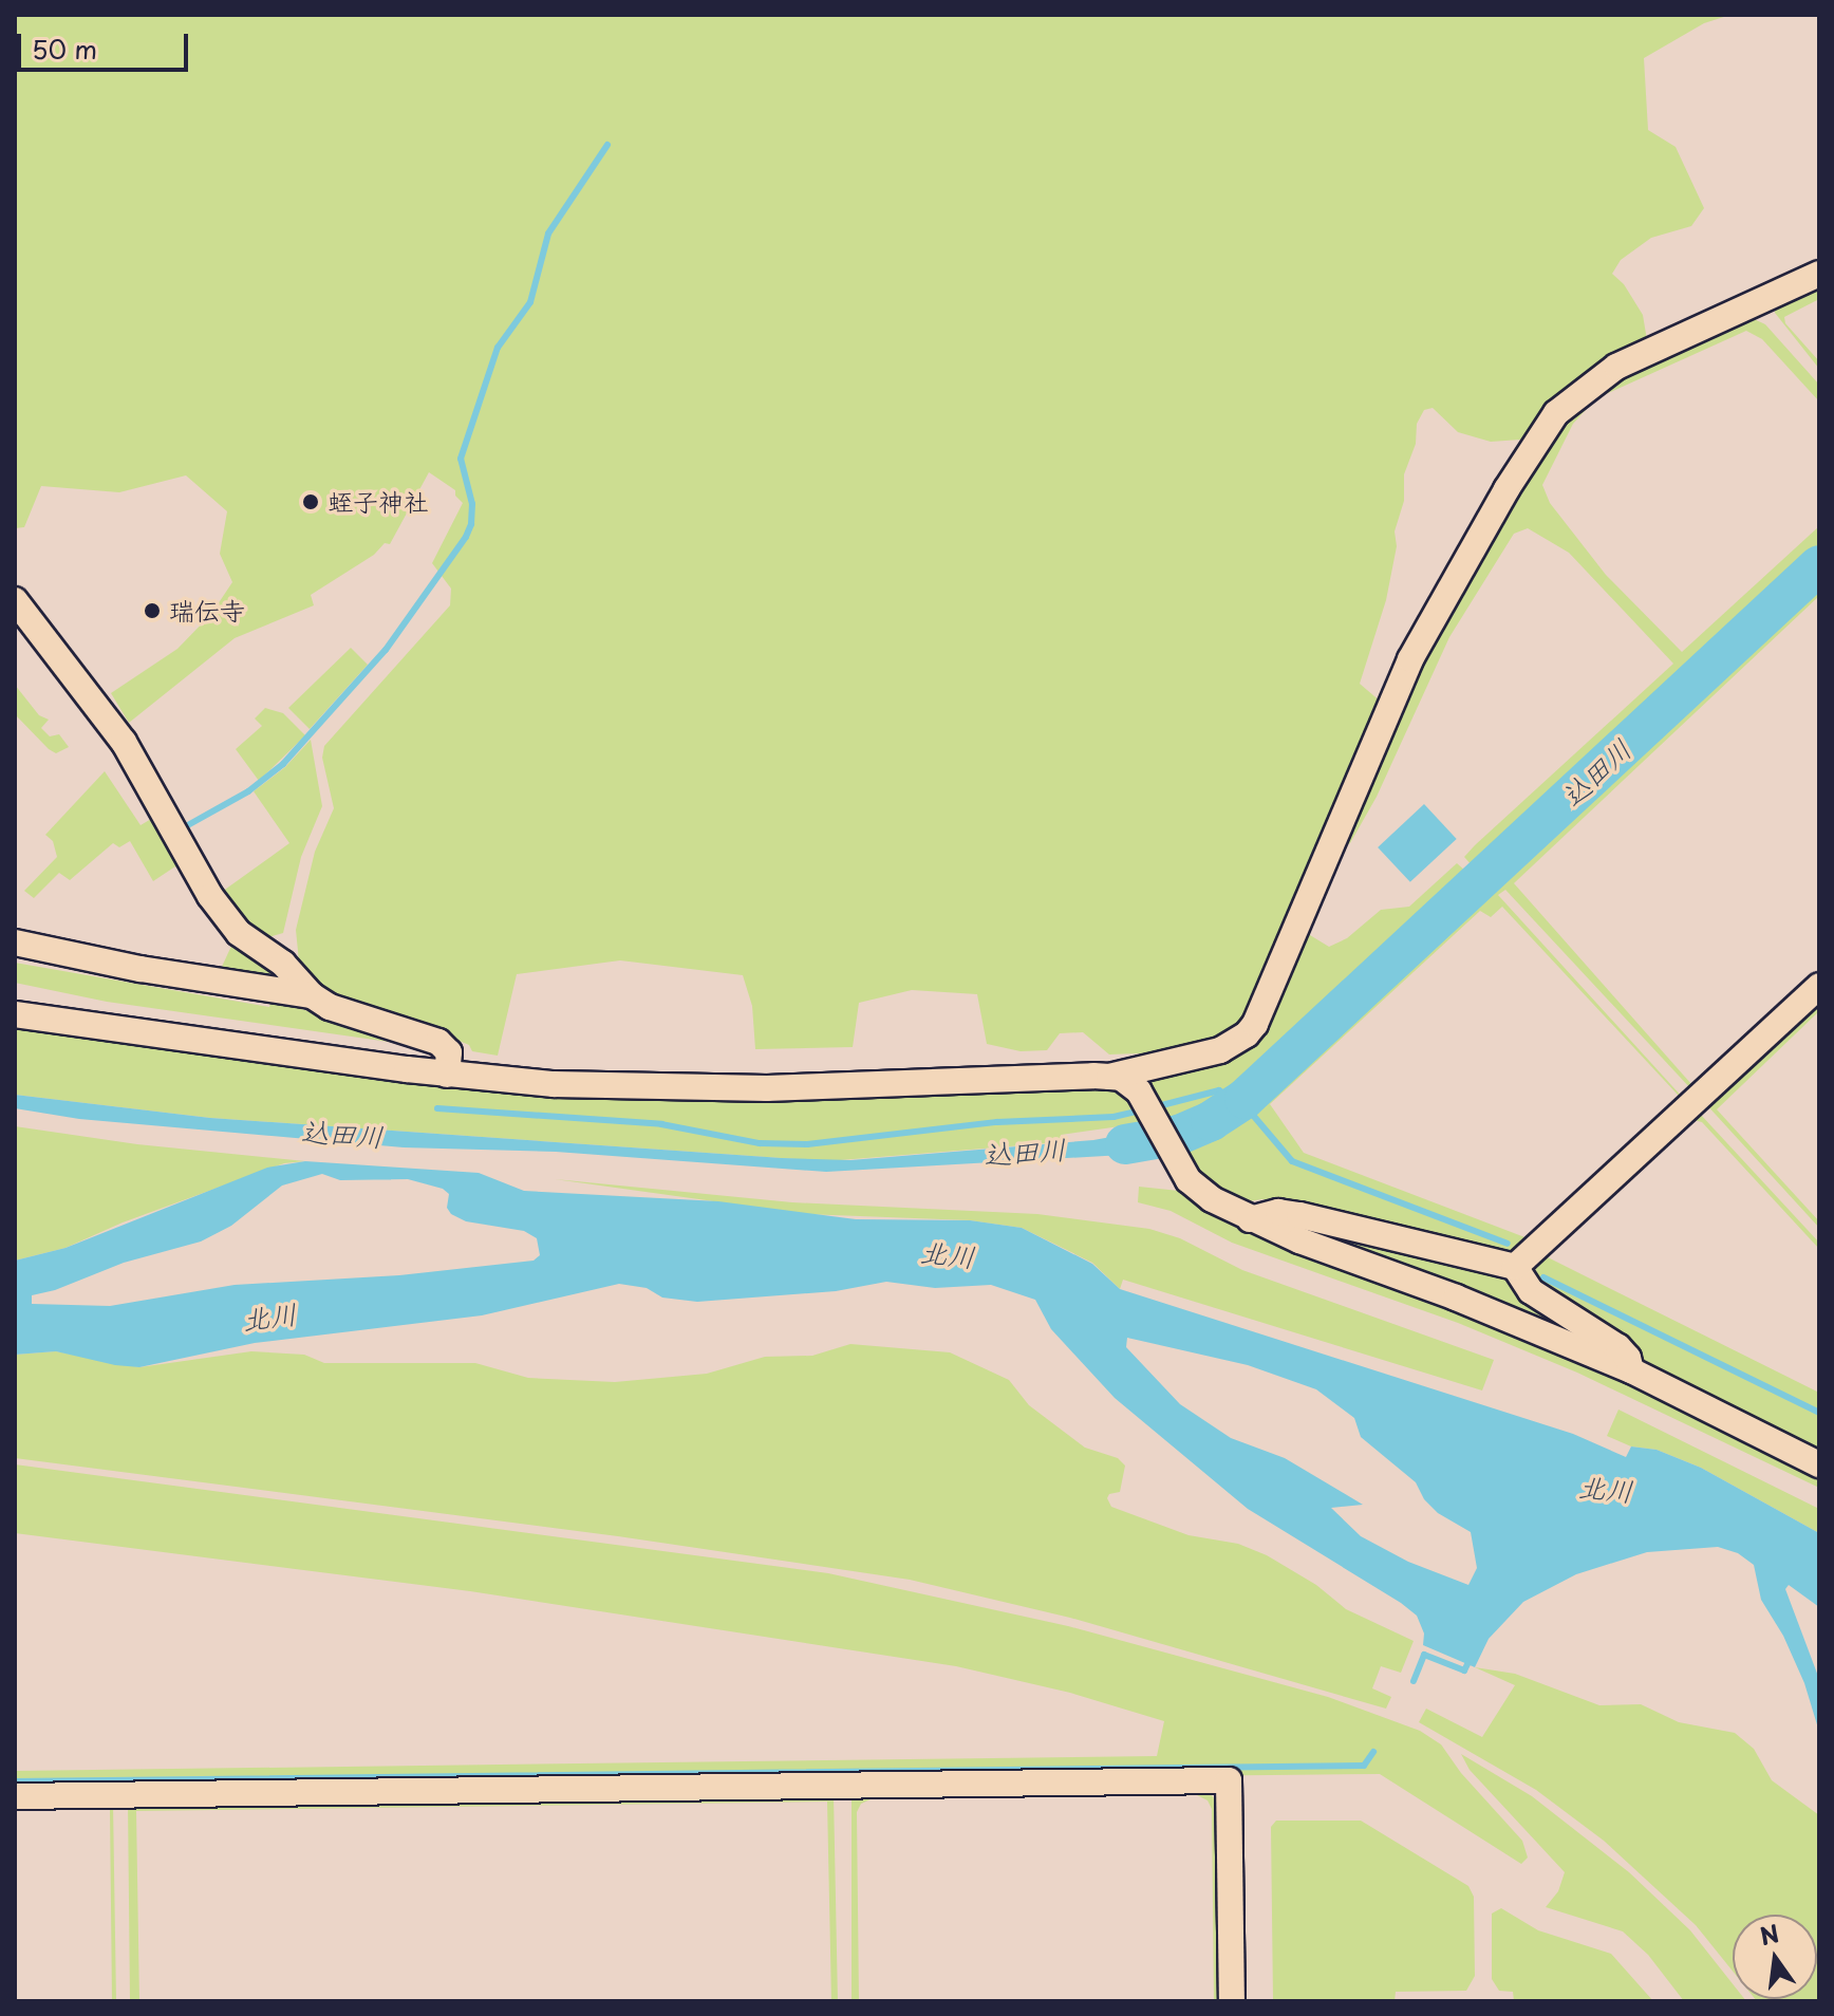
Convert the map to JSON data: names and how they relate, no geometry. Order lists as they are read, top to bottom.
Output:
{
  "water": ["込田川", "北川"],
  "places": ["蛭子神社", "瑞伝寺"],
  "scale_bar": "50 m",
  "north": "top"
}
